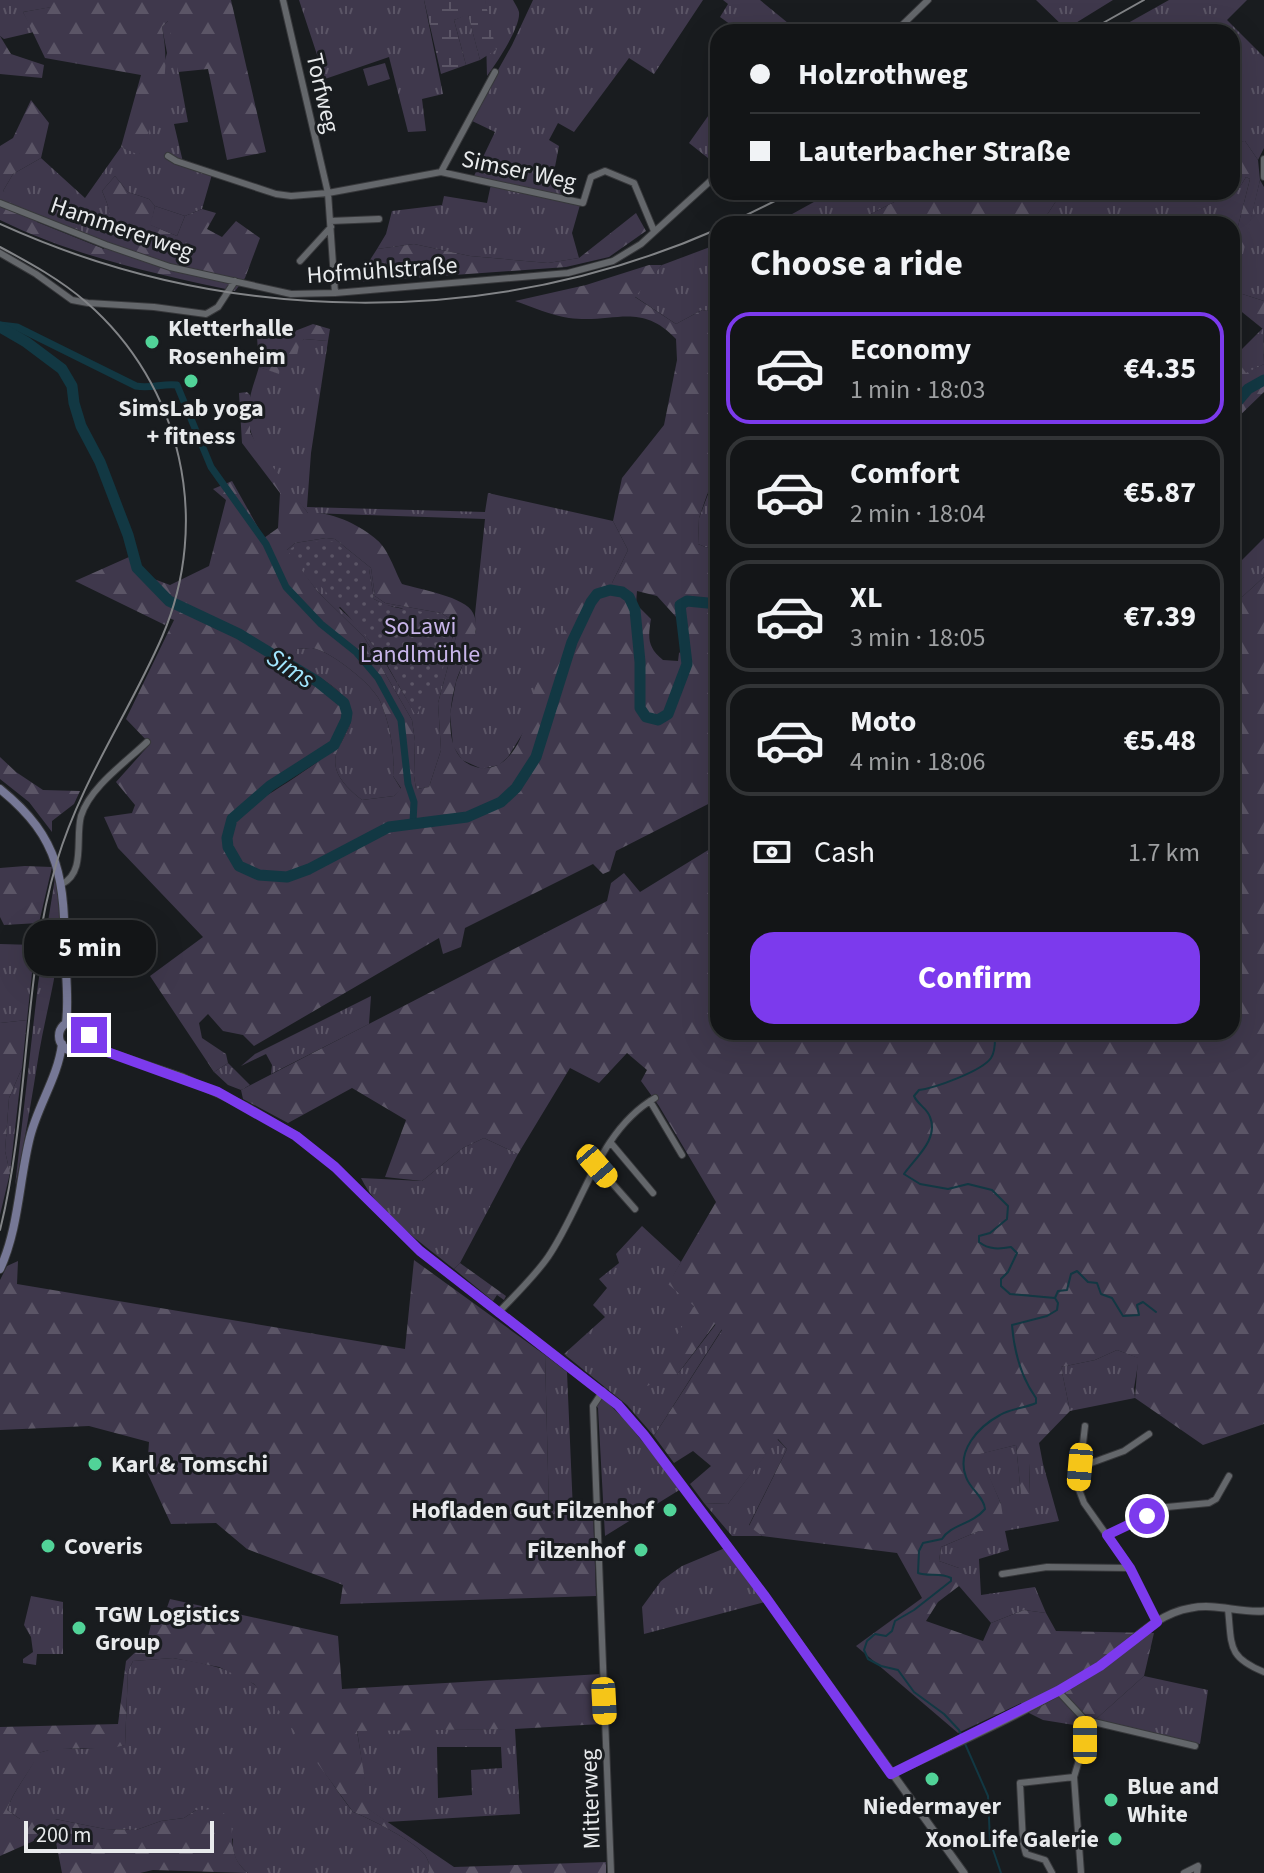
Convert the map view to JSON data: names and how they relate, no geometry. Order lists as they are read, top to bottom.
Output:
{
  "streets": {
    "street": [
      "Torfweg",
      "Simser Weg",
      "Hammererweg",
      "Hofmühlstraße",
      "Mitterweg"
    ]
  },
  "crossings": [
    ["Torfweg", "Simser Weg"],
    ["Simser Weg", "Hofmühlstraße"],
    ["Hammererweg", "Hofmühlstraße"]
  ],
  "water": ["Sims"],
  "parks": ["SoLawi Landlmühle"],
  "places": [
    "Kletterhalle Rosenheim",
    "SimsLab yoga + fitness",
    "Karl & Tomschi",
    "Hofladen Gut Filzenhof",
    "Coveris",
    "Filzenhof",
    "TGW Logistics Group",
    "Niedermayer",
    "Blue and White",
    "XonoLife Galerie"
  ],
  "scale_bar": "200 m",
  "page": {
    "banner": ["Holzrothweg", "Lauterbacher Straße"],
    "heading": "Choose a ride",
    "list": [
      {
        "name": "Economy",
        "note": "1 min · 18:03",
        "value": "€4.35"
      },
      {
        "name": "Comfort",
        "note": "2 min · 18:04",
        "value": "€5.87"
      },
      {
        "name": "XL",
        "note": "3 min · 18:05",
        "value": "€7.39"
      },
      {
        "name": "Moto",
        "note": "4 min · 18:06",
        "value": "€5.48"
      }
    ],
    "pay": ["Cash", "1.7 km"],
    "buttons": "Confirm",
    "bubble": "5 min",
    "scale": "200 m"
  }
}
